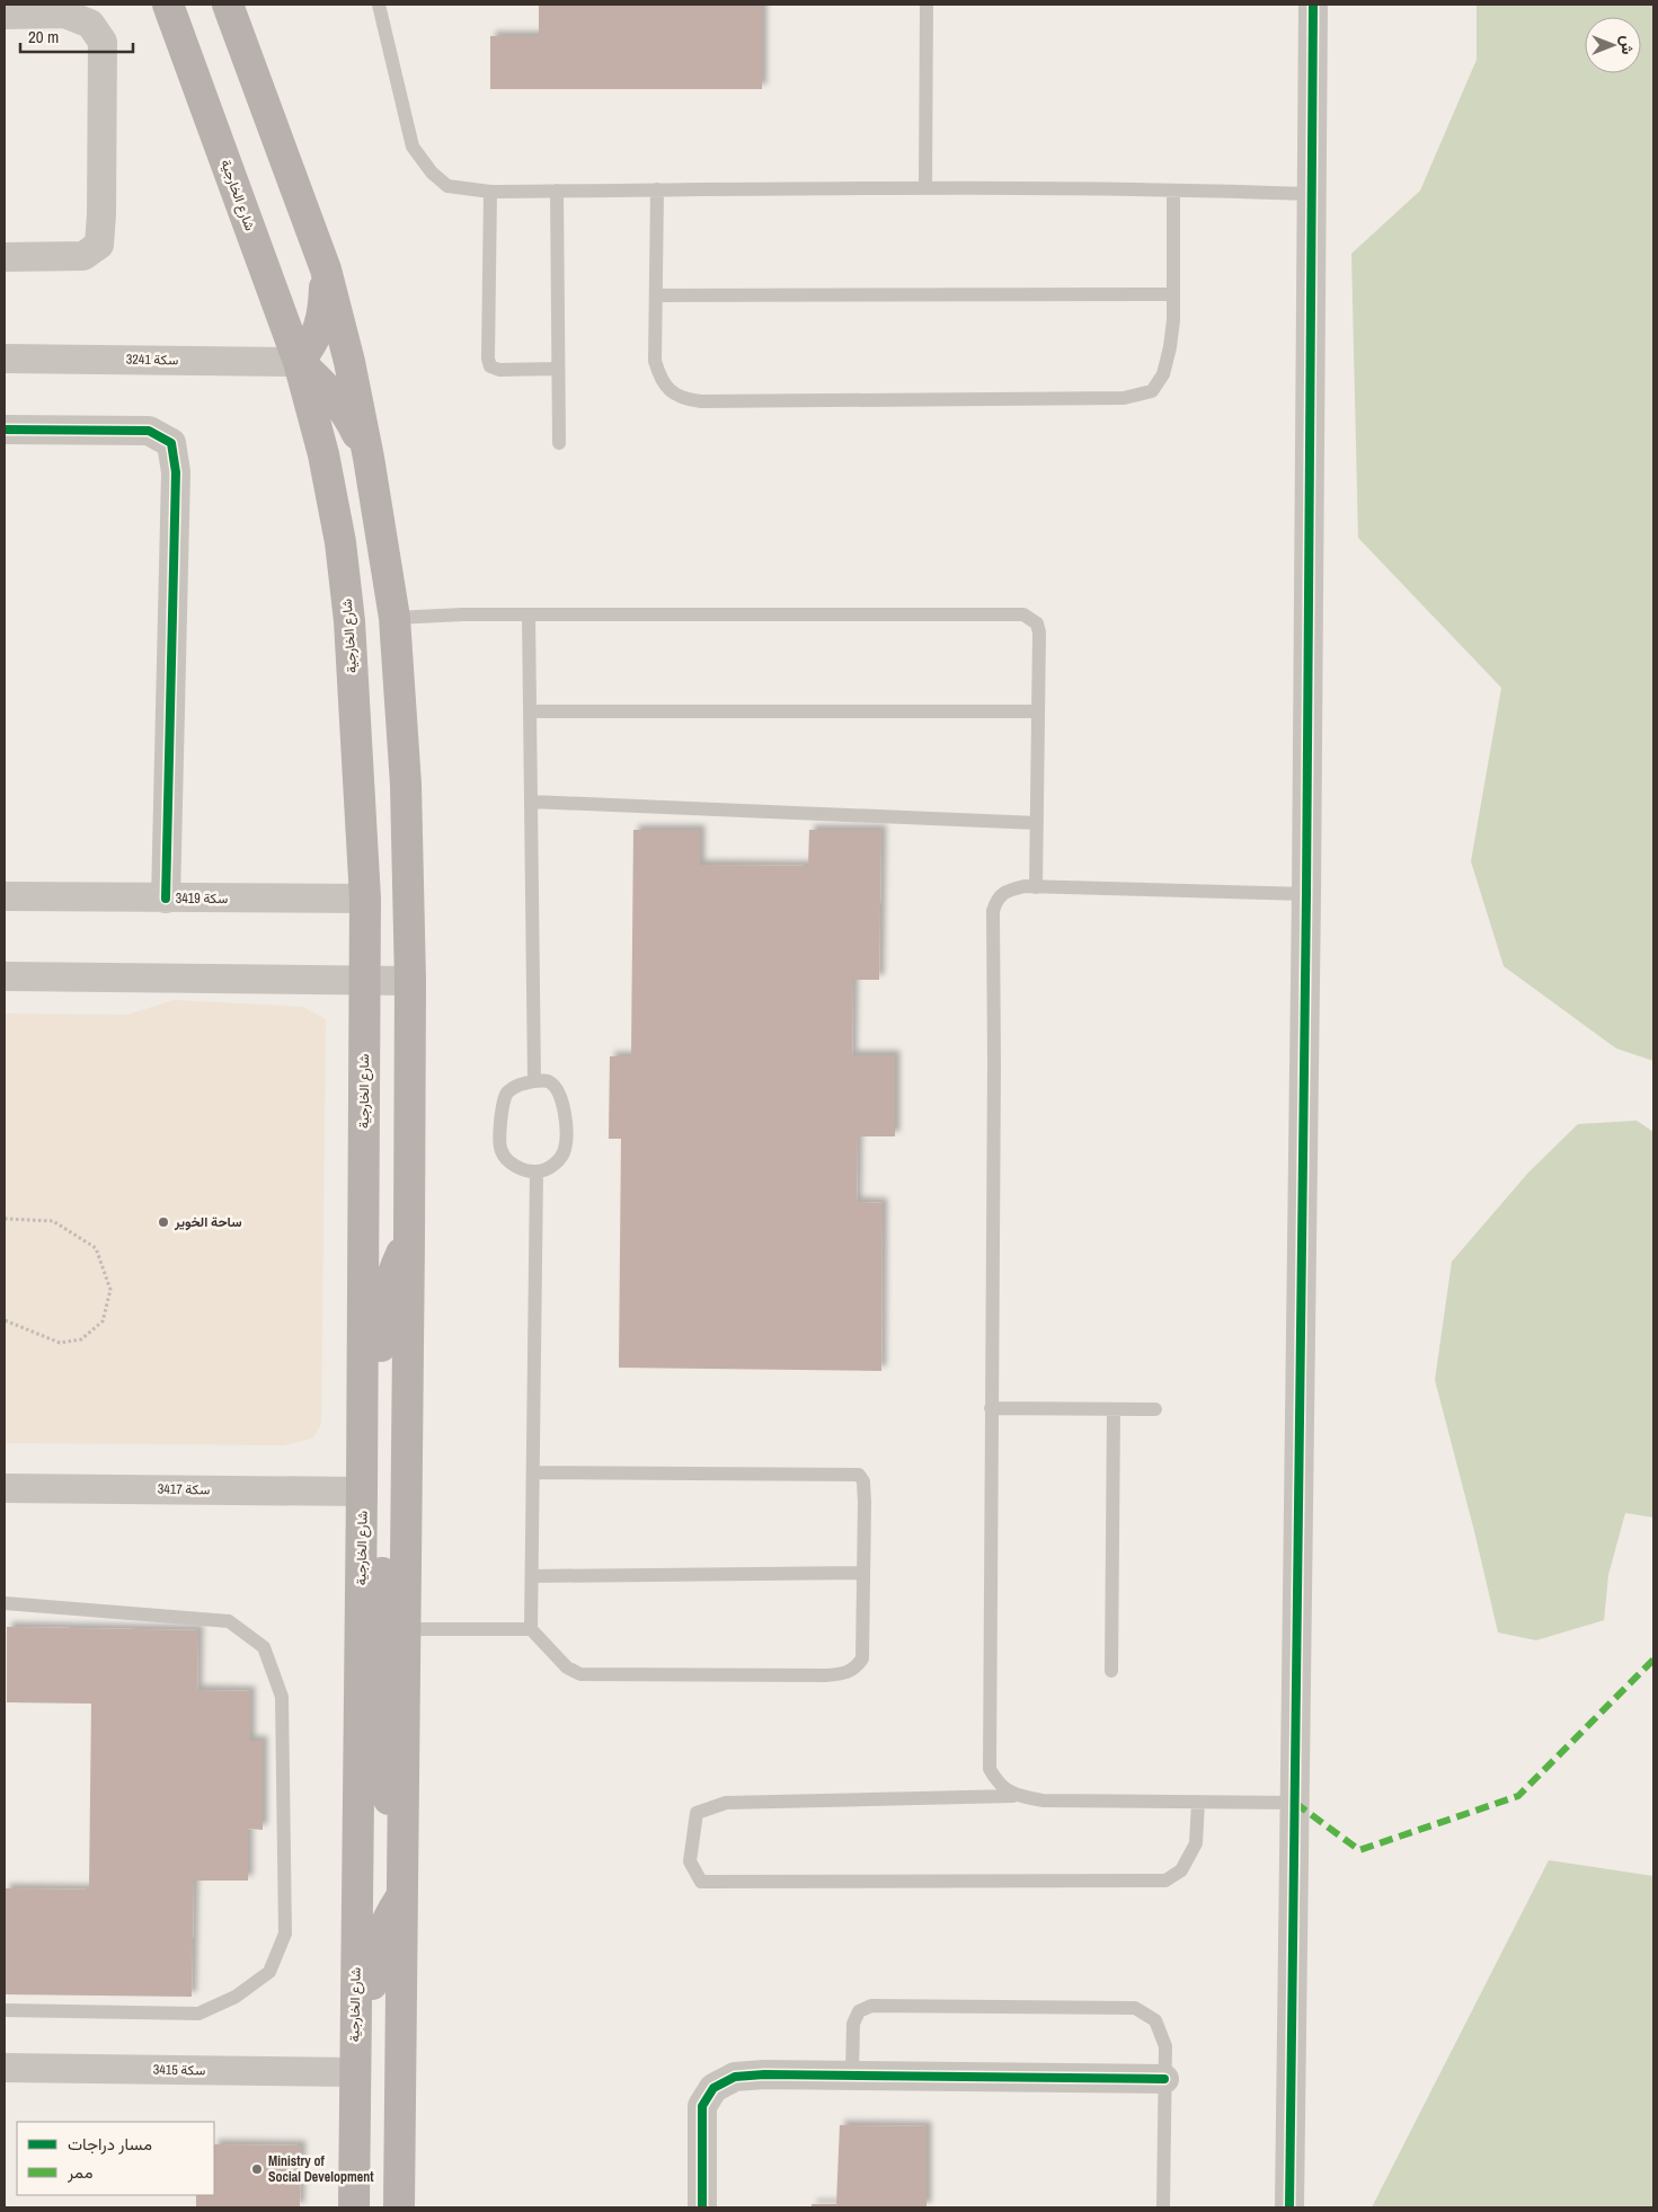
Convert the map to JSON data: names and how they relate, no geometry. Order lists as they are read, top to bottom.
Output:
{
  "streets": {
    "main road": ["شارع الخارجية"],
    "street": [
      "سكة 3241",
      "سكة 3419",
      "سكة 3417",
      "سكة 3415"
    ]
  },
  "crossings": [
    ["شارع الخارجية", "سكة 3241"],
    ["شارع الخارجية", "سكة 3419"],
    ["شارع الخارجية", "سكة 3417"],
    ["شارع الخارجية", "سكة 3415"]
  ],
  "places": ["ساحة الخوير", "Ministry of Social Development"],
  "legend": ["مسار دراجات", "ممر"],
  "scale_bar": "20 m",
  "north": "right"
}
